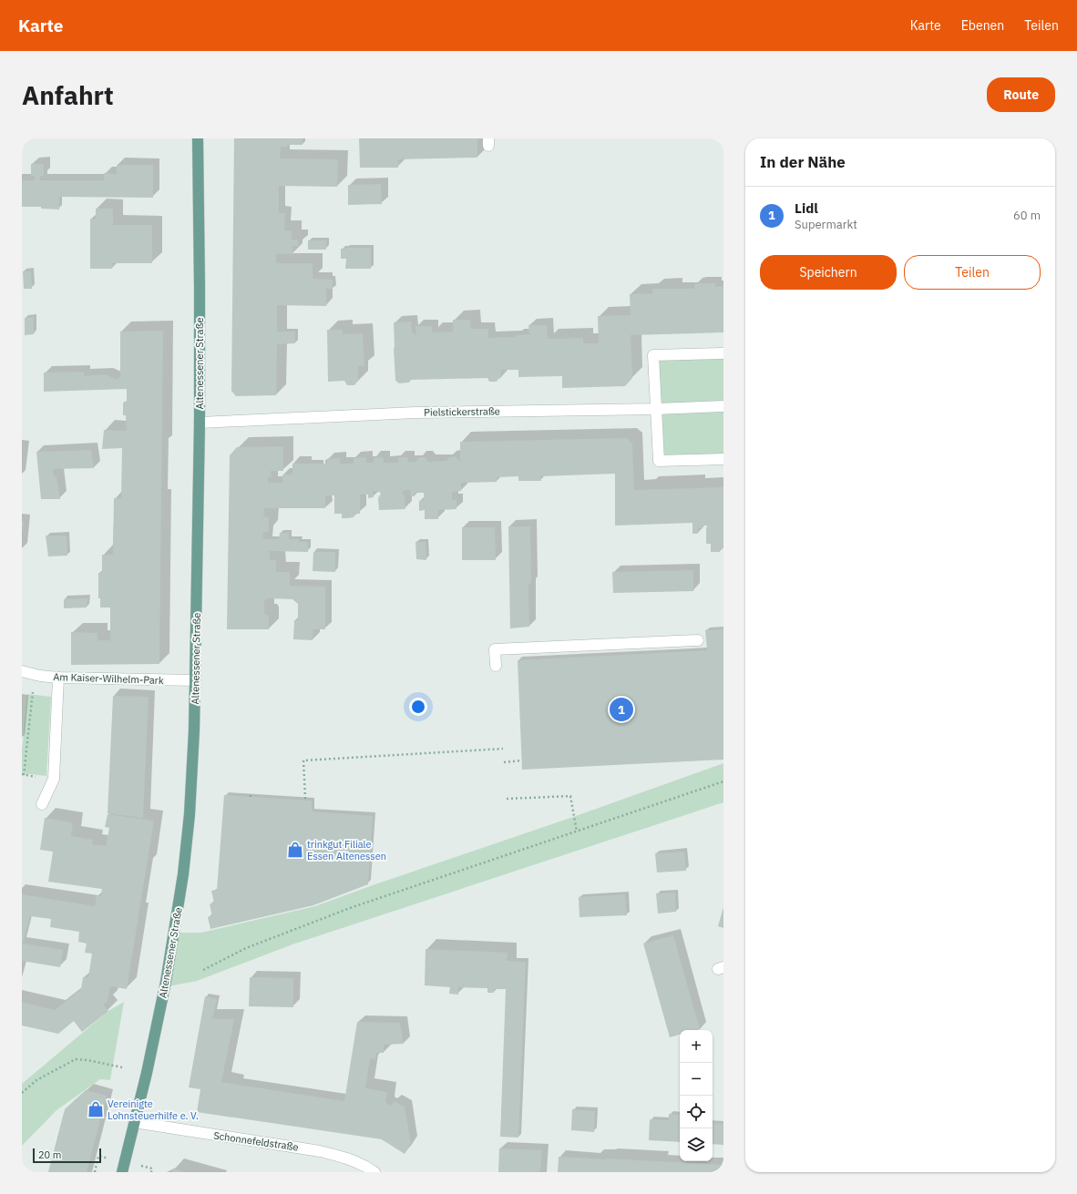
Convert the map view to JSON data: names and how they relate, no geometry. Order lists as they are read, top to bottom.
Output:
{
  "streets": {
    "main road": ["Altenessener Straße"],
    "street": ["Pielstickerstraße", "Am Kaiser-Wilhelm-Park", "Schonnefeldstraße"]
  },
  "crossings": [
    ["Altenessener Straße", "Pielstickerstraße"],
    ["Altenessener Straße", "Am Kaiser-Wilhelm-Park"],
    ["Altenessener Straße", "Schonnefeldstraße"]
  ],
  "places": {
    "shop": ["trinkgut Filiale Essen Altenessen", "Vereinigte Lohnsteuerhilfe e. V."]
  },
  "scale_bar": "20 m",
  "page": {
    "header": "Karte",
    "nav": ["Karte", "Ebenen", "Teilen"],
    "buttons": [
      "Route",
      ["Speichern", "Teilen"]
    ],
    "title": "Anfahrt",
    "heading": "In der Nähe",
    "list": [
      {
        "mark": "1",
        "name": "Lidl",
        "note": "Supermarkt",
        "value": "60 m"
      }
    ],
    "pins": "1",
    "map_buttons": ["+", "−"],
    "scale": "20 m"
  }
}
